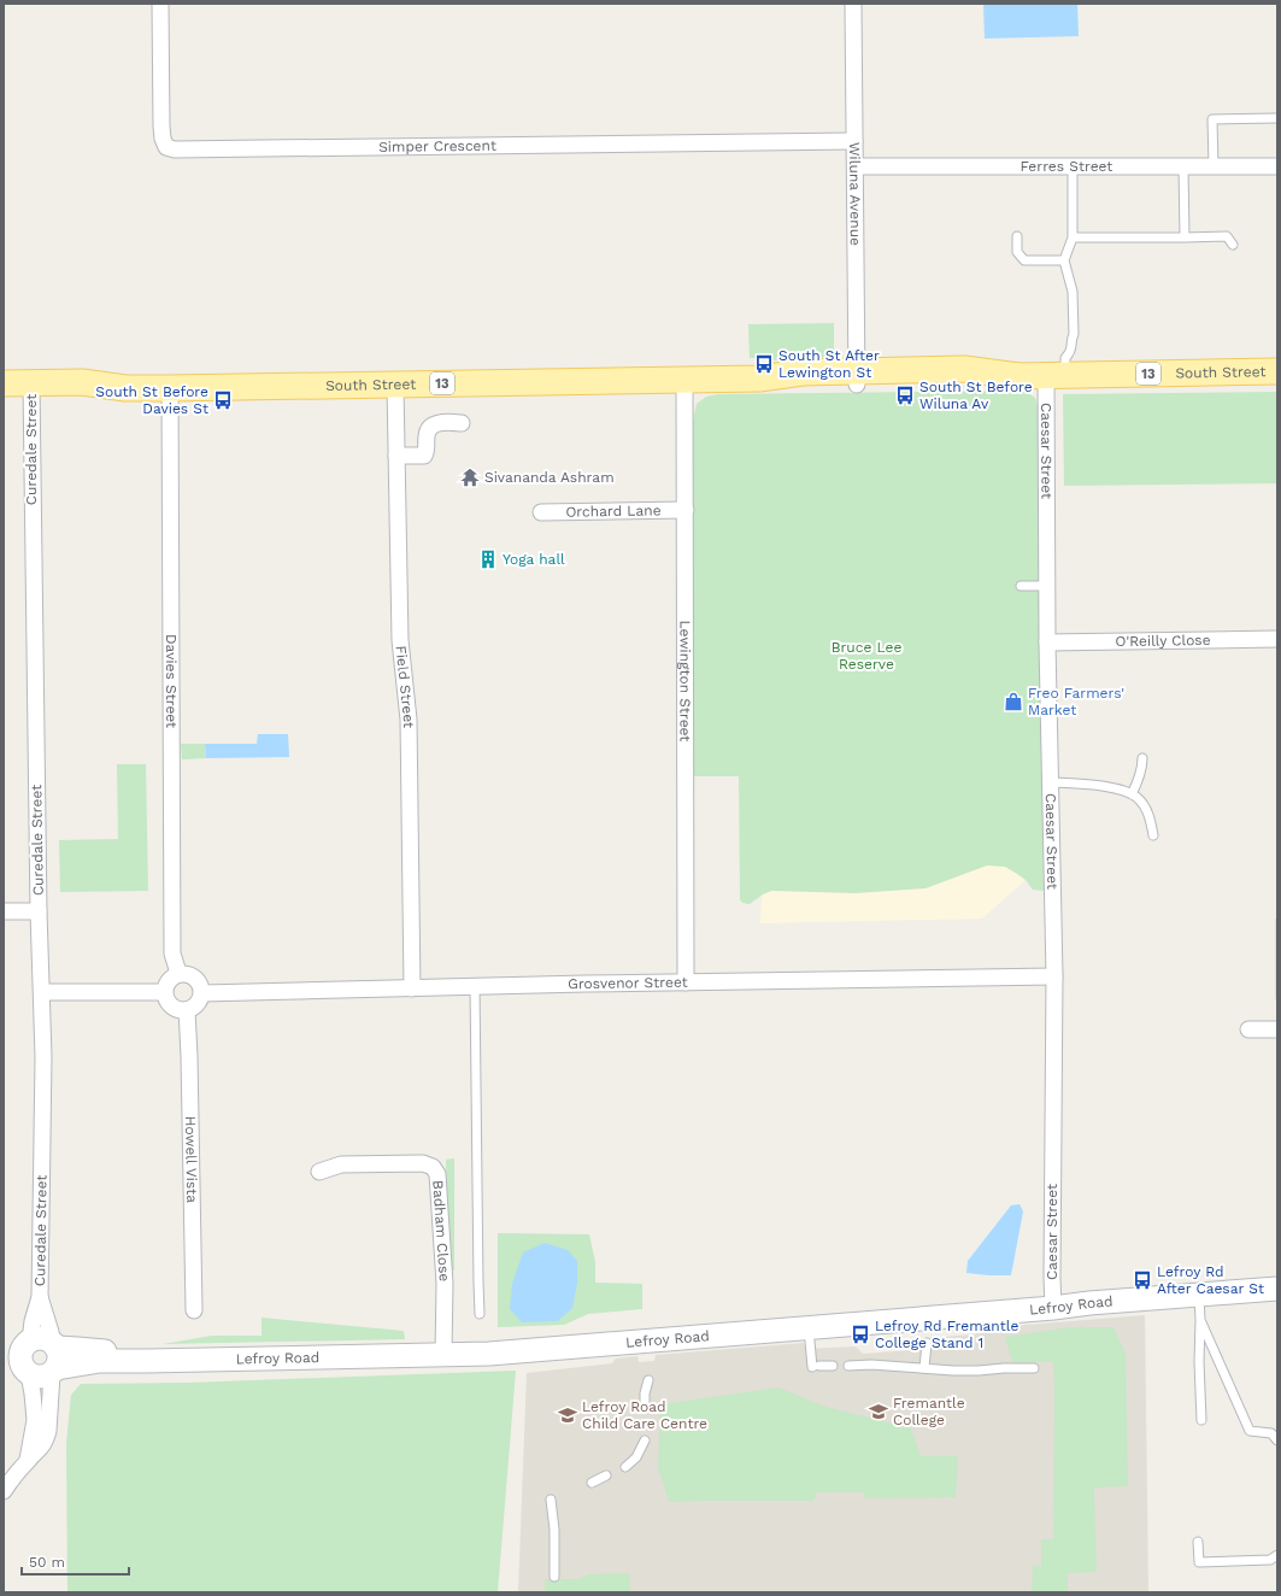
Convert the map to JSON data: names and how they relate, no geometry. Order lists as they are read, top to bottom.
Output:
{
  "streets": {
    "main road": ["South Street", "13"],
    "street": [
      "Simper Crescent",
      "Ferres Street",
      "Wiluna Avenue",
      "Curedale Street",
      "Caesar Street",
      "Orchard Lane",
      "O'Reilly Close",
      "Davies Street",
      "Lewington Street",
      "Field Street",
      "Grosvenor Street",
      "Howell Vista",
      "Badham Close",
      "Lefroy Road"
    ]
  },
  "crossings": [
    ["Simper Crescent", "Wiluna Avenue"],
    ["Ferres Street", "Wiluna Avenue"],
    ["Wiluna Avenue", "South Street"],
    ["South Street", "Curedale Street"],
    ["South Street", "Caesar Street"],
    ["South Street", "Davies Street"],
    ["South Street", "Lewington Street"],
    ["South Street", "Field Street"],
    ["Curedale Street", "Lefroy Road"],
    ["Caesar Street", "O'Reilly Close"],
    ["Caesar Street", "Grosvenor Street"],
    ["Caesar Street", "Lefroy Road"],
    ["Orchard Lane", "Lewington Street"],
    ["Davies Street", "Grosvenor Street"],
    ["Davies Street", "Howell Vista"],
    ["Lewington Street", "Grosvenor Street"],
    ["Field Street", "Grosvenor Street"],
    ["Grosvenor Street", "Howell Vista"],
    ["Badham Close", "Lefroy Road"]
  ],
  "parks": ["Bruce Lee Reserve"],
  "places": {
    "bus stop": [
      "South St After Lewington St",
      "South St Before Wiluna Av",
      "South St Before Davies St",
      "Lefroy Rd After Caesar St",
      "Lefroy Rd Fremantle College Stand 1"
    ],
    "temple": ["Sivananda Ashram"],
    "building": ["Yoga hall"],
    "shop": ["Freo Farmers' Market"],
    "school or university": ["Fremantle College", "Lefroy Road Child Care Centre"]
  },
  "scale_bar": "50 m"
}
